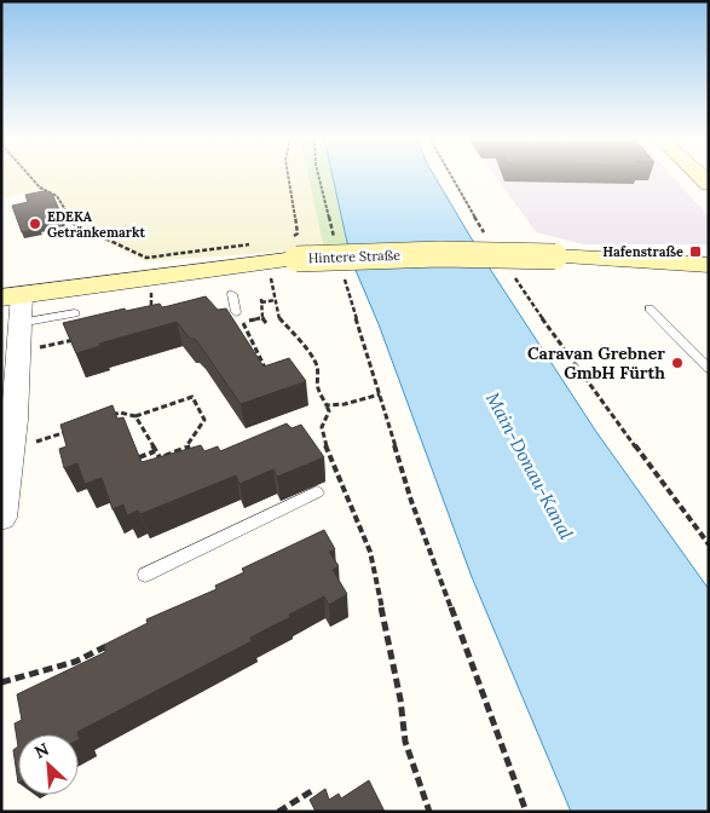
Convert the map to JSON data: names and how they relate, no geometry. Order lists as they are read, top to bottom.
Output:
{
  "streets": {
    "street": ["Hintere Straße"]
  },
  "water": ["Main-Donau-Kanal"],
  "places": {
    "other": ["EDEKA Getränkemarkt", "Caravan Grebner GmbH Fürth"],
    "transit": ["Hafenstraße"]
  },
  "north": "top left"
}
